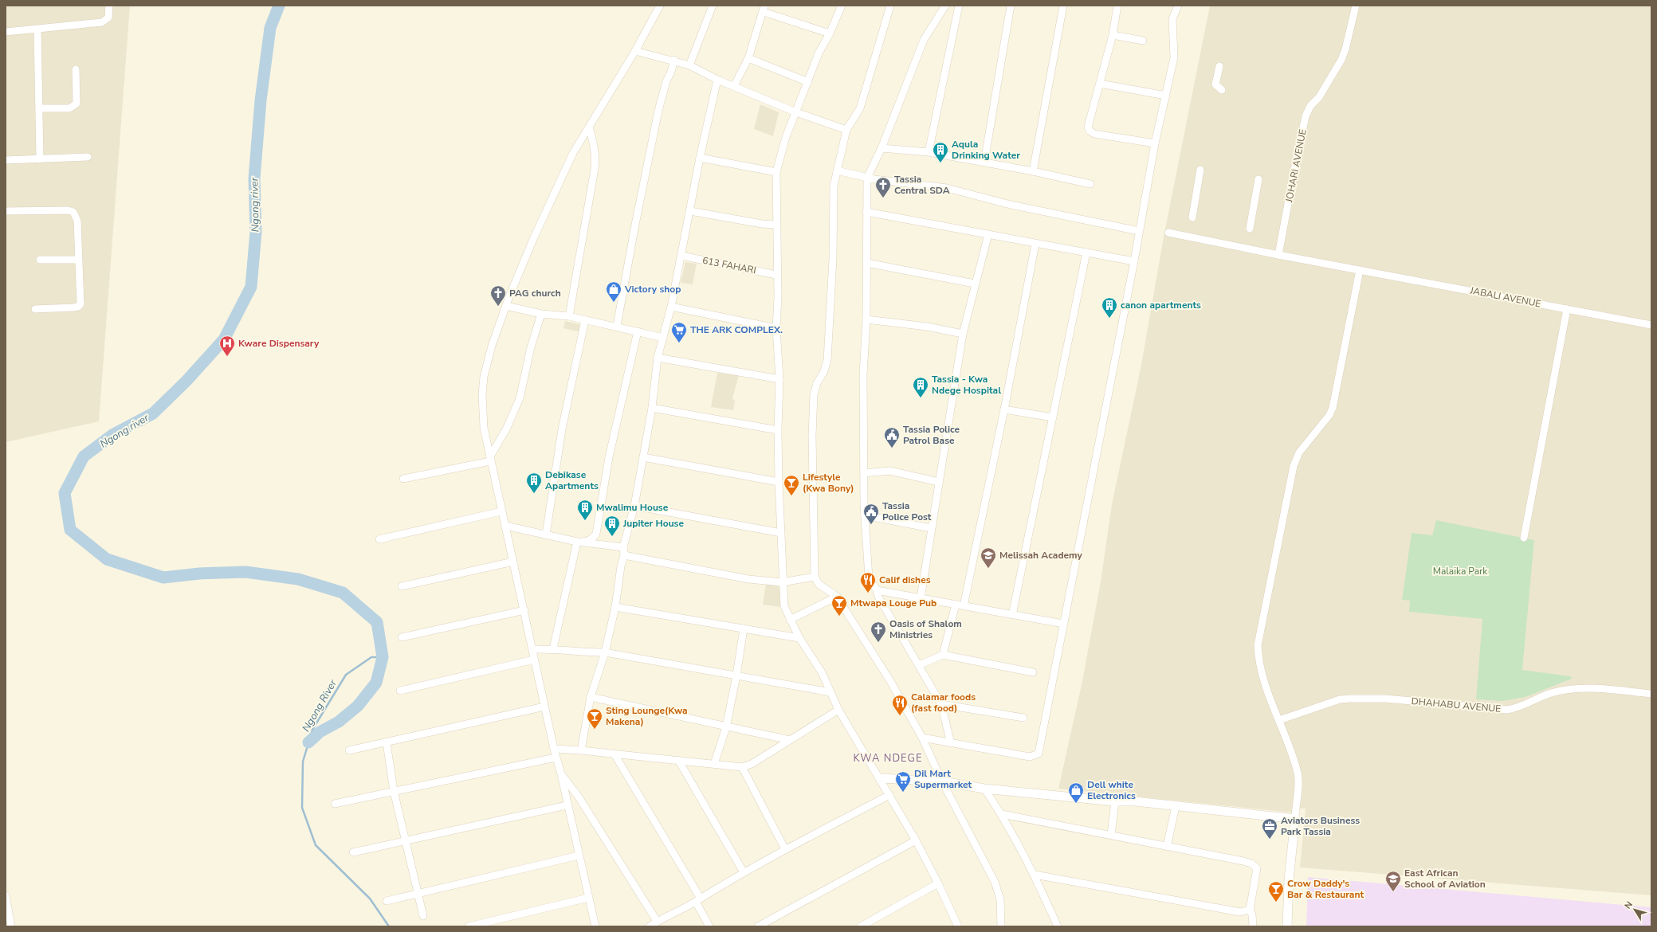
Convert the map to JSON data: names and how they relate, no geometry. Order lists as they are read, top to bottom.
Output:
{
  "streets": {
    "street": [
      "JOHARI AVENUE",
      "613 FAHARI",
      "JABALI AVENUE",
      "DHAHABU AVENUE"
    ]
  },
  "districts": ["KWA NDEGE"],
  "water": ["Ngong river", "Ngong River"],
  "parks": ["Malaika Park"],
  "places": {
    "building": [
      "Aqula Drinking Water",
      "canon apartments",
      "Tassia - Kwa Ndege Hospital",
      "Debikase Apartments",
      "Mwalimu House",
      "Jupiter House"
    ],
    "church": ["Tassia Central SDA", "PAG church", "Oasis of Shalom Ministries"],
    "shop": ["Victory shop", "Dell white Electronics"],
    "supermarket": ["THE ARK COMPLEX.", "Dil Mart Supermarket"],
    "hospital": ["Kware Dispensary"],
    "public building": ["Tassia Police Patrol Base", "Tassia Police Post"],
    "bar": [
      "Lifestyle (Kwa Bony)",
      "Mtwapa Louge Pub",
      "Sting Lounge(Kwa Makena)",
      "Crow Daddy's Bar & Restaurant"
    ],
    "school or university": ["Melissah Academy", "East African School of Aviation"],
    "restaurant": ["Calif dishes", "Calamar foods (fast food)"],
    "office": ["Aviators Business Park Tassia"]
  },
  "north": "top left"
}
